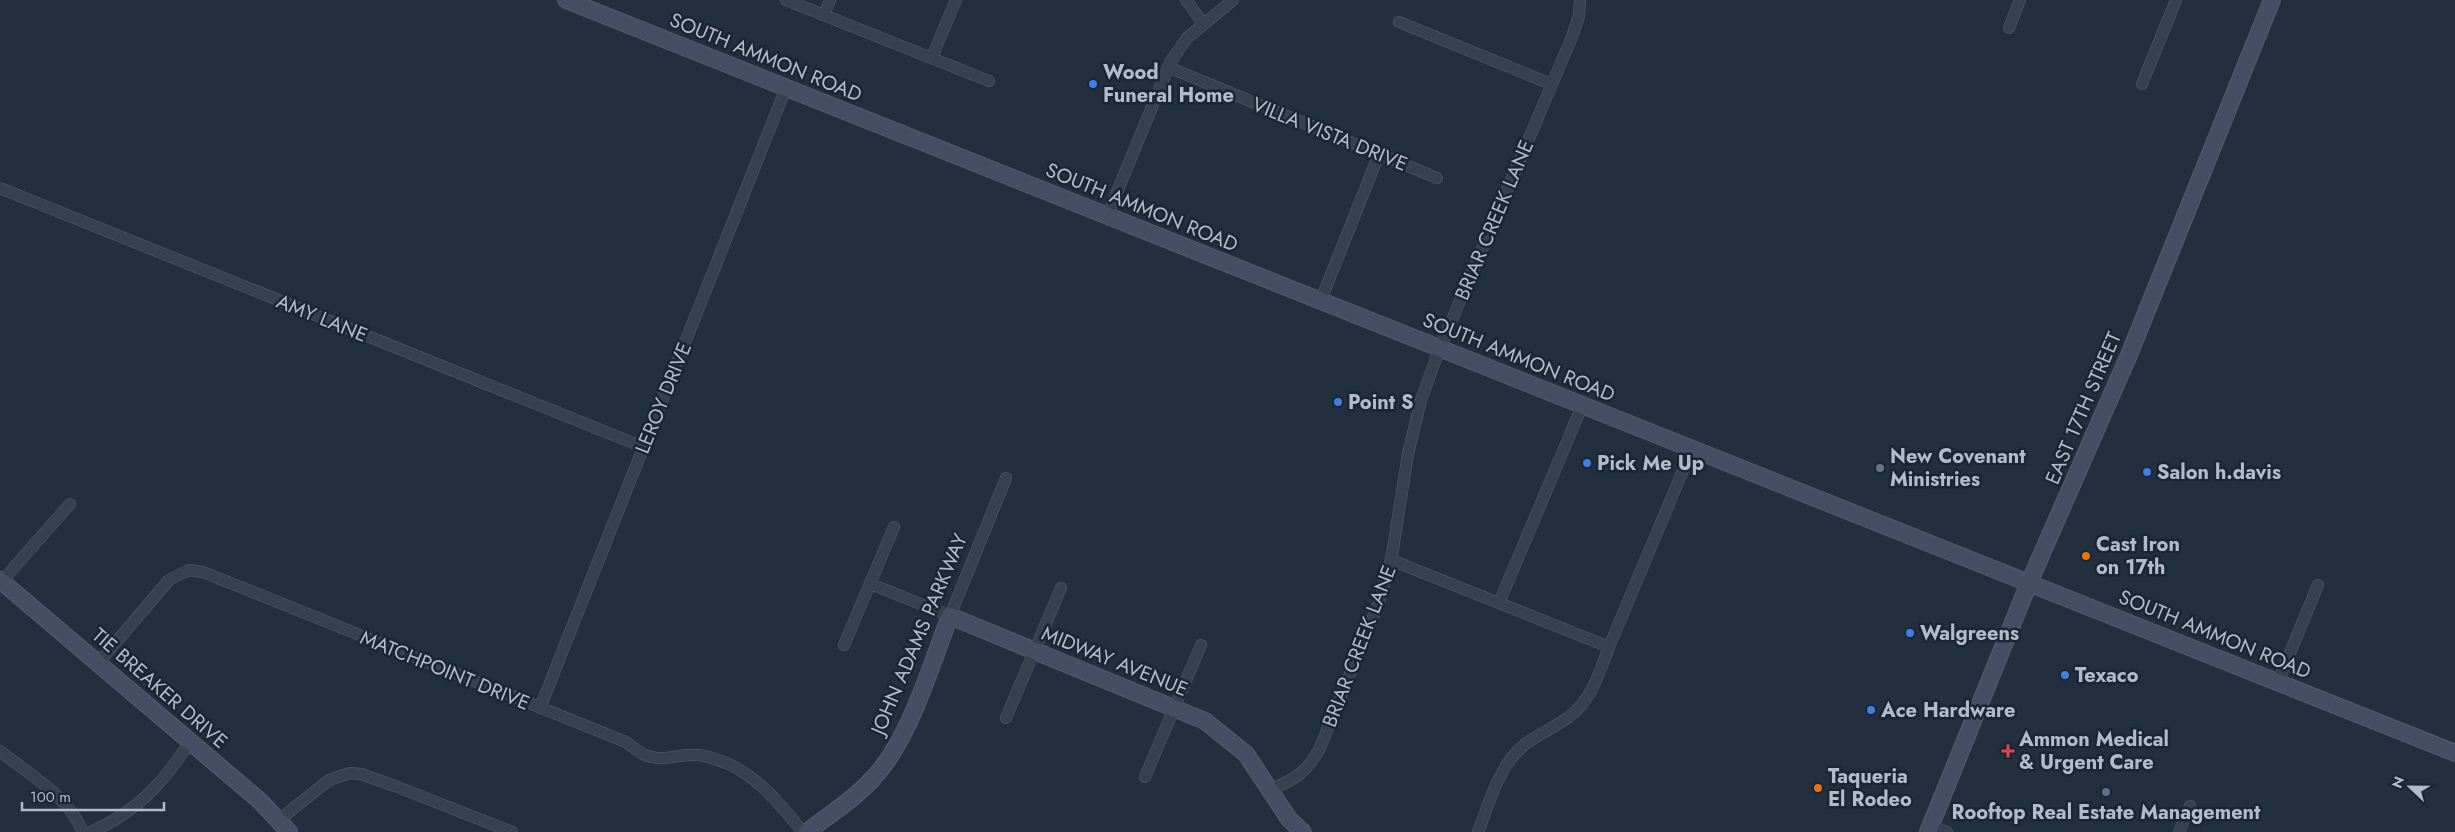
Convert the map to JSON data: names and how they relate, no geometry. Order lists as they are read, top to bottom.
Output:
{
  "streets": {
    "main road": [
      "SOUTH AMMON ROAD",
      "EAST 17TH STREET",
      "JOHN ADAMS PARKWAY",
      "MIDWAY AVENUE",
      "TIE BREAKER DRIVE"
    ],
    "street": [
      "VILLA VISTA DRIVE",
      "BRIAR CREEK LANE",
      "AMY LANE",
      "LEROY DRIVE",
      "MATCHPOINT DRIVE"
    ]
  },
  "crossings": [
    ["SOUTH AMMON ROAD", "BRIAR CREEK LANE"],
    ["SOUTH AMMON ROAD", "LEROY DRIVE"],
    ["SOUTH AMMON ROAD", "EAST 17TH STREET"],
    ["BRIAR CREEK LANE", "MIDWAY AVENUE"],
    ["AMY LANE", "LEROY DRIVE"],
    ["LEROY DRIVE", "MATCHPOINT DRIVE"],
    ["JOHN ADAMS PARKWAY", "MIDWAY AVENUE"],
    ["JOHN ADAMS PARKWAY", "MATCHPOINT DRIVE"],
    ["MATCHPOINT DRIVE", "TIE BREAKER DRIVE"]
  ],
  "places": {
    "other": [
      "Wood Funeral Home",
      "Point S",
      "Pick Me Up",
      "New Covenant Ministries",
      "Salon h.davis",
      "Cast Iron on 17th",
      "Walgreens",
      "Texaco",
      "Ace Hardware",
      "Taqueria El Rodeo",
      "Rooftop Real Estate Management"
    ],
    "health": ["Ammon Medical & Urgent Care"]
  },
  "scale_bar": "100 m",
  "north": "left"
}
